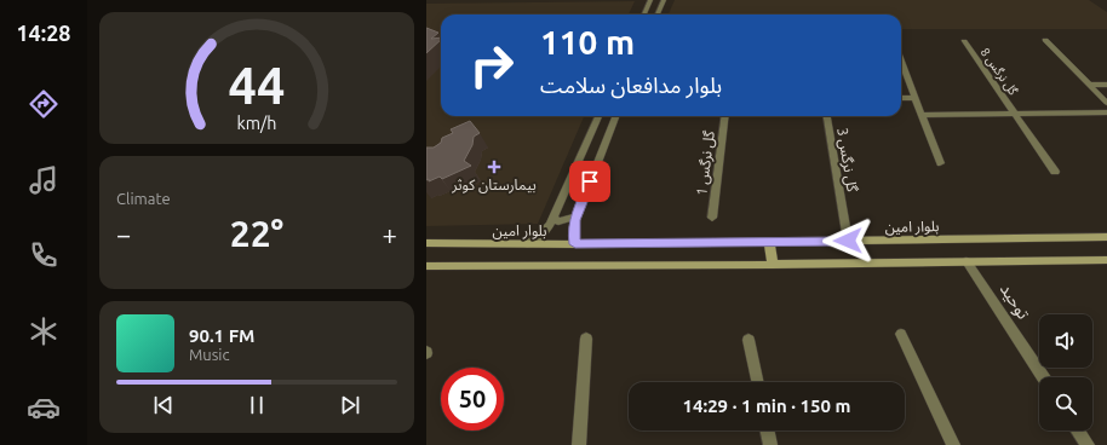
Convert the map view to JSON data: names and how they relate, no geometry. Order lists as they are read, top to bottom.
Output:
{
  "streets": {
    "main road": ["بلوار امین"],
    "street": [
      "گل نرگس 8",
      "گل نرگس 3",
      "گل نرگس 1",
      "توحید"
    ]
  },
  "crossings": [
    ["گل نرگس 3", "بلوار امین"]
  ],
  "places": {
    "health": ["بیمارستان کوثر"]
  },
  "page": {
    "tabs": "14:28",
    "turn": ["110 m", "بلوار مدافعان سلامت"],
    "tile": "Climate",
    "heat": ["−", "22°", "+"],
    "song": ["90.1 FM", "Music"],
    "limit": "50",
    "trip": "14:29 · 1 min · 150 m",
    "gauge": ["44", "km/h"]
  }
}
